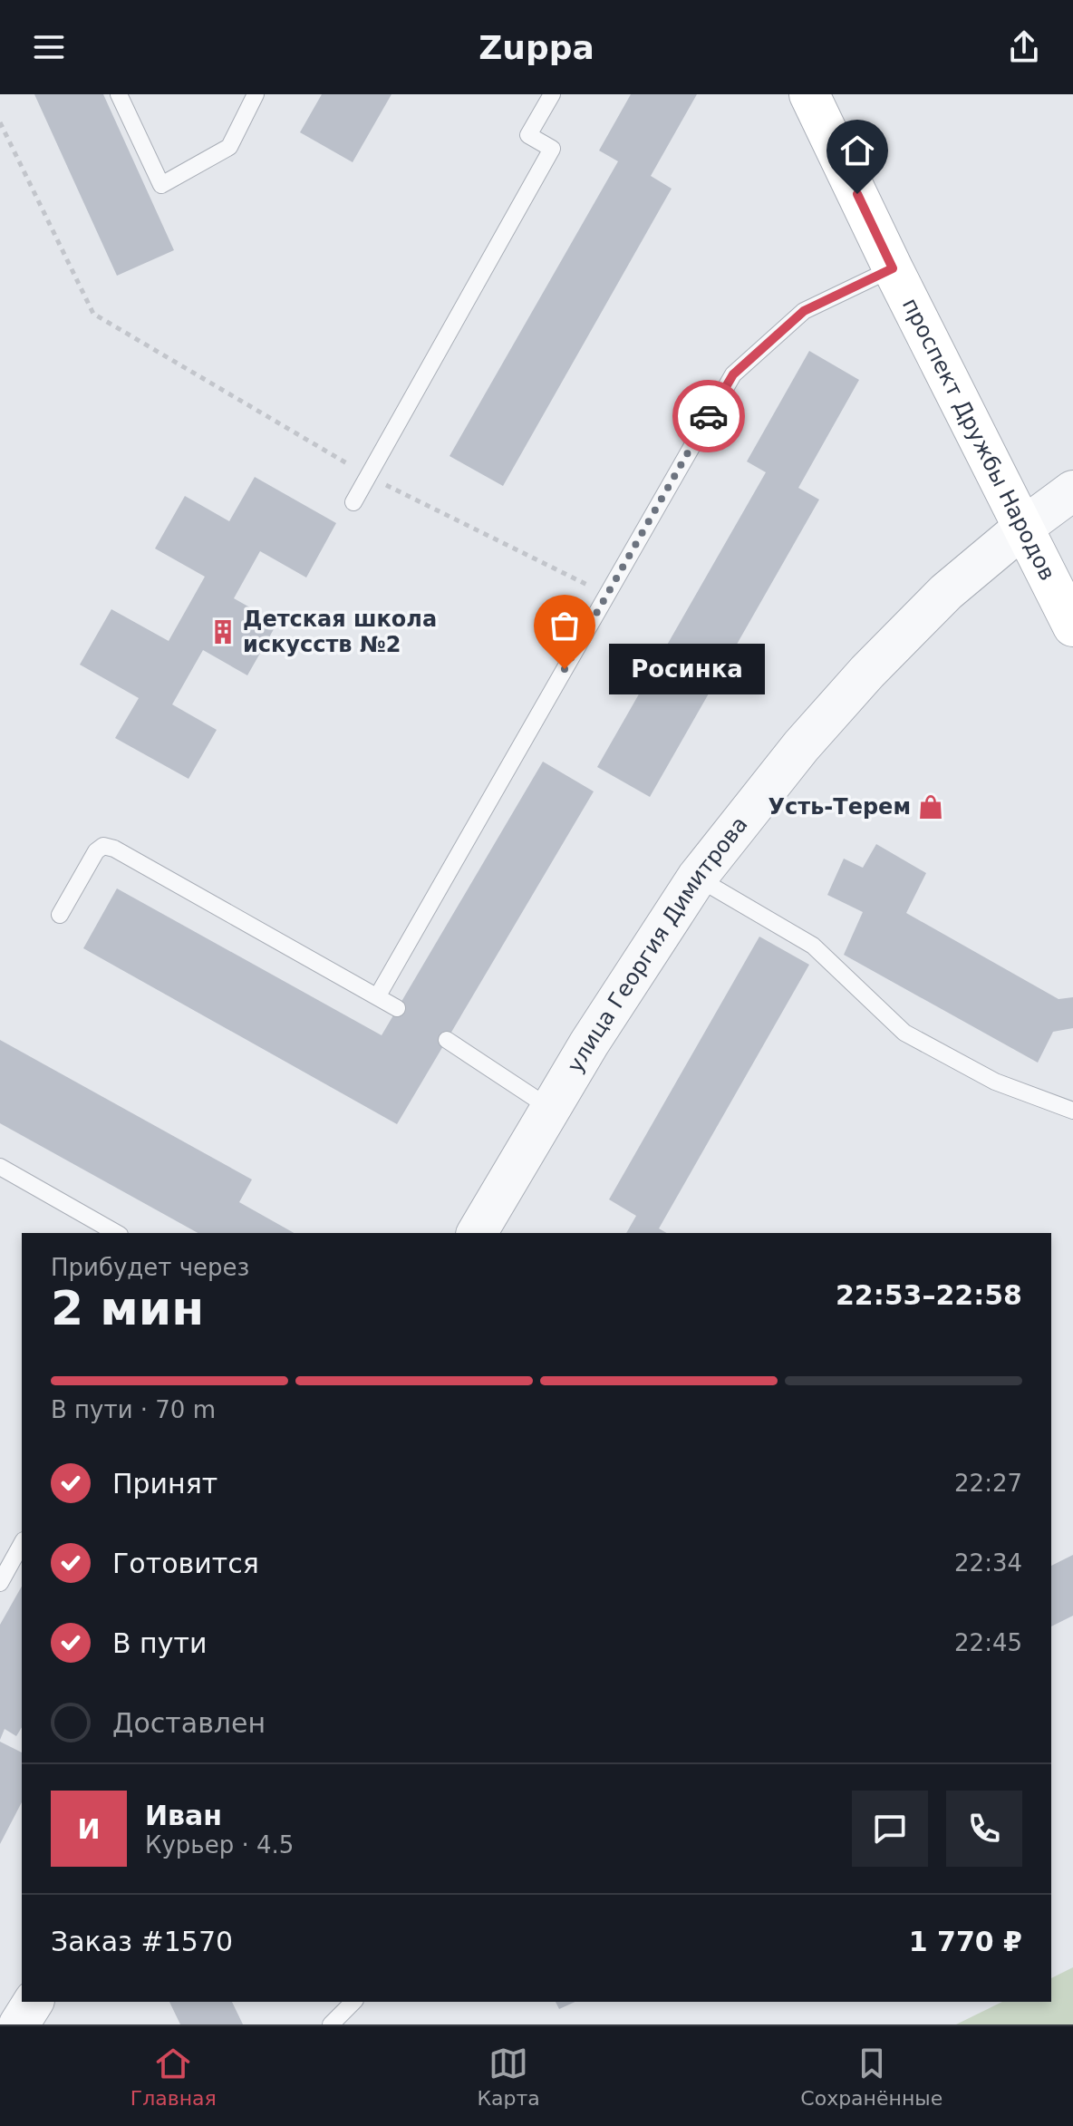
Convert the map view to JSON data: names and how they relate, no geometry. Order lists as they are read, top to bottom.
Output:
{
  "streets": {
    "main road": ["проспект Дружбы Народов"],
    "street": ["улица Георгия Димитрова"]
  },
  "crossings": [
    ["проспект Дружбы Народов", "улица Георгия Димитрова"]
  ],
  "places": {
    "building": ["Детская школа искусств №2"],
    "other": ["Росинка"],
    "shop": ["Усть-Терем"]
  },
  "page": {
    "header": "Zuppa",
    "bubble": "Росинка",
    "heading": ["2 мин", "Прибудет через", "22:53–22:58"],
    "panel": [
      "Иван",
      "Курьер · 4.5",
      "Заказ #1570",
      "1 770 ₽"
    ],
    "bar": "В пути · 70 m",
    "list": [
      ["Принят", "22:27"],
      ["Готовится", "22:34"],
      ["В пути", "22:45"],
      "Доставлен"
    ],
    "round": "И",
    "tabs": ["Главная", "Карта", "Сохранённые"]
  }
}
